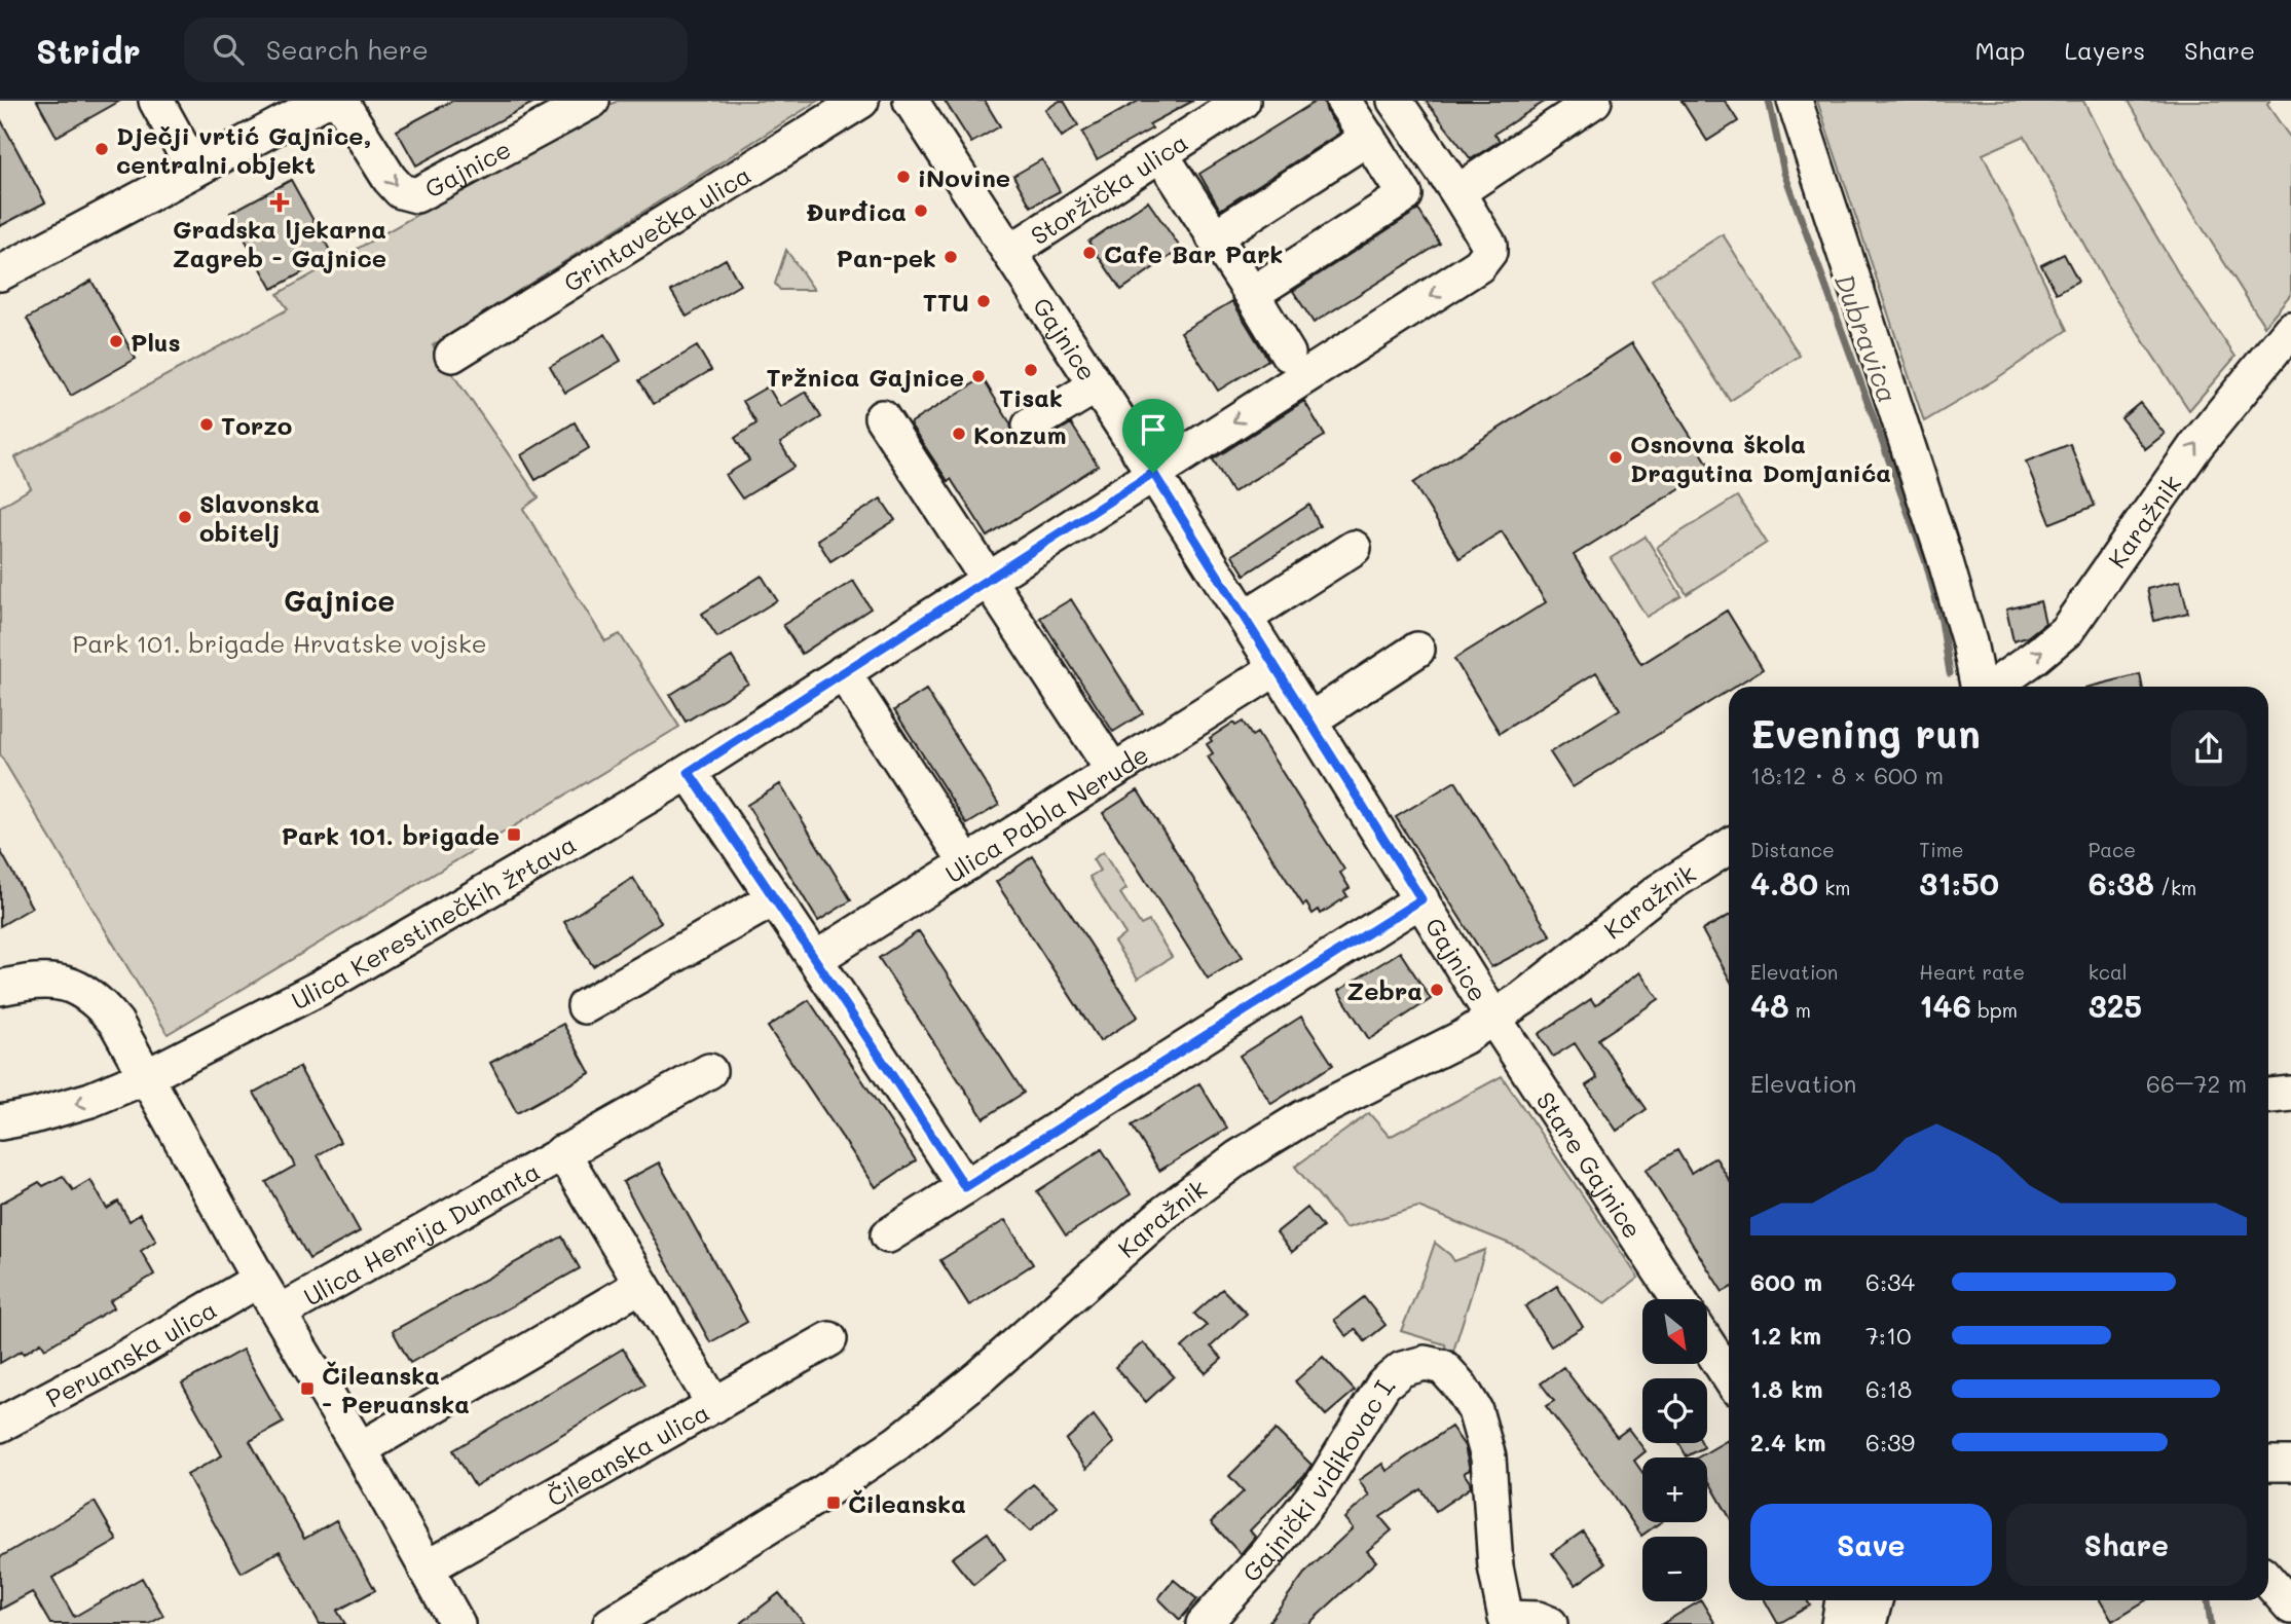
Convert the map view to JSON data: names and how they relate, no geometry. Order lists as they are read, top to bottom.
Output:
{
  "streets": {
    "street": [
      "Gajnice",
      "Storžička ulica",
      "Grintavečka ulica",
      "Karažnik",
      "Ulica Pabla Nerude",
      "Ulica Kerestinečkih žrtava",
      "Stare Gajnice",
      "Ulica Henrija Dunanta",
      "Peruanska ulica",
      "Čileanska ulica",
      "Gajnički vidikovac I."
    ]
  },
  "crossings": [
    ["Gajnice", "Storžička ulica"],
    ["Gajnice", "Karažnik"],
    ["Gajnice", "Ulica Pabla Nerude"],
    ["Gajnice", "Ulica Kerestinečkih žrtava"],
    ["Gajnice", "Stare Gajnice"],
    ["Karažnik", "Stare Gajnice"],
    ["Ulica Henrija Dunanta", "Čileanska ulica"]
  ],
  "districts": ["Gajnice"],
  "water": ["Dubravica"],
  "parks": ["Park 101. brigade Hrvatske vojske"],
  "places": {
    "other": [
      "Dječji vrtić Gajnice, centralni objekt",
      "iNovine",
      "Đurđica",
      "Cafe Bar Park",
      "Pan-pek",
      "TTU",
      "Plus",
      "Tisak",
      "Tržnica Gajnice",
      "Torzo",
      "Konzum",
      "Osnovna škola Dragutina Domjanića",
      "Slavonska obitelj",
      "Zebra"
    ],
    "health": ["Gradska ljekarna Zagreb - Gajnice"],
    "transit": ["Park 101. brigade", "Čileanska - Peruanska", "Čileanska"]
  },
  "north": "bottom right",
  "page": {
    "header": "Stridr",
    "search": "Search here",
    "nav": ["Map", "Layers", "Share"],
    "heading": ["Evening run", "18:12 · 8 × 600 m"],
    "stats": [
      ["Distance", "4.80 km"],
      ["Time", "31:50"],
      ["Pace", "6:38 /km"],
      ["Elevation", "48 m"],
      ["Heart rate", "146 bpm"],
      ["kcal", "325"]
    ],
    "chart": ["Elevation", "66–72 m"],
    "list": [
      {
        "name": "600 m",
        "note": "6:34"
      },
      {
        "name": "1.2 km",
        "note": "7:10"
      },
      {
        "name": "1.8 km",
        "note": "6:18"
      },
      {
        "name": "2.4 km",
        "note": "6:39"
      }
    ],
    "map_buttons": ["+", "−"],
    "buttons": ["Save", "Share"]
  }
}
